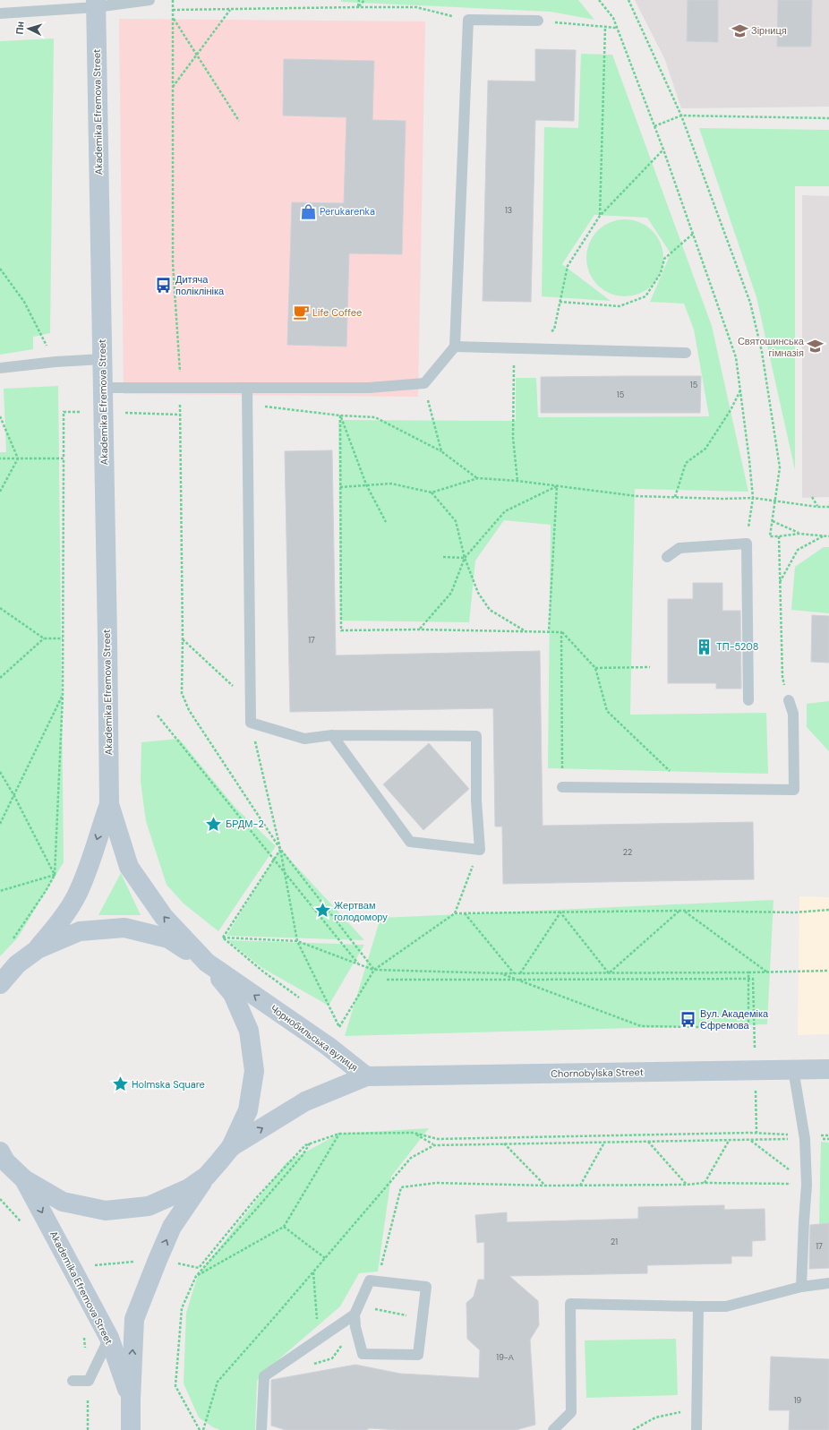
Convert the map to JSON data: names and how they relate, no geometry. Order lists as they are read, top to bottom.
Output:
{
  "streets": {
    "main road": ["Akademika Efremova Street", "Чорнобильська вулиця", "Chornobylska Street"]
  },
  "crossings": [
    ["Akademika Efremova Street", "Чорнобильська вулиця"],
    ["Чорнобильська вулиця", "Chornobylska Street"]
  ],
  "places": {
    "school or university": ["Зірниця", "Святошинська гімназія"],
    "shop": ["Perukarenka"],
    "bus stop": ["Дитяча поліклініка", "Вул. Академіка Єфремова"],
    "cafe": ["Life Coffee"],
    "building": ["ТП-5208"],
    "place": ["БРДМ-2", "Жертвам голодомору", "Holmska Square"]
  },
  "house_numbers": [
    "13",
    "15",
    "15",
    "17",
    "22",
    "21",
    "17",
    "19-А",
    "19"
  ],
  "north": "left"
}
